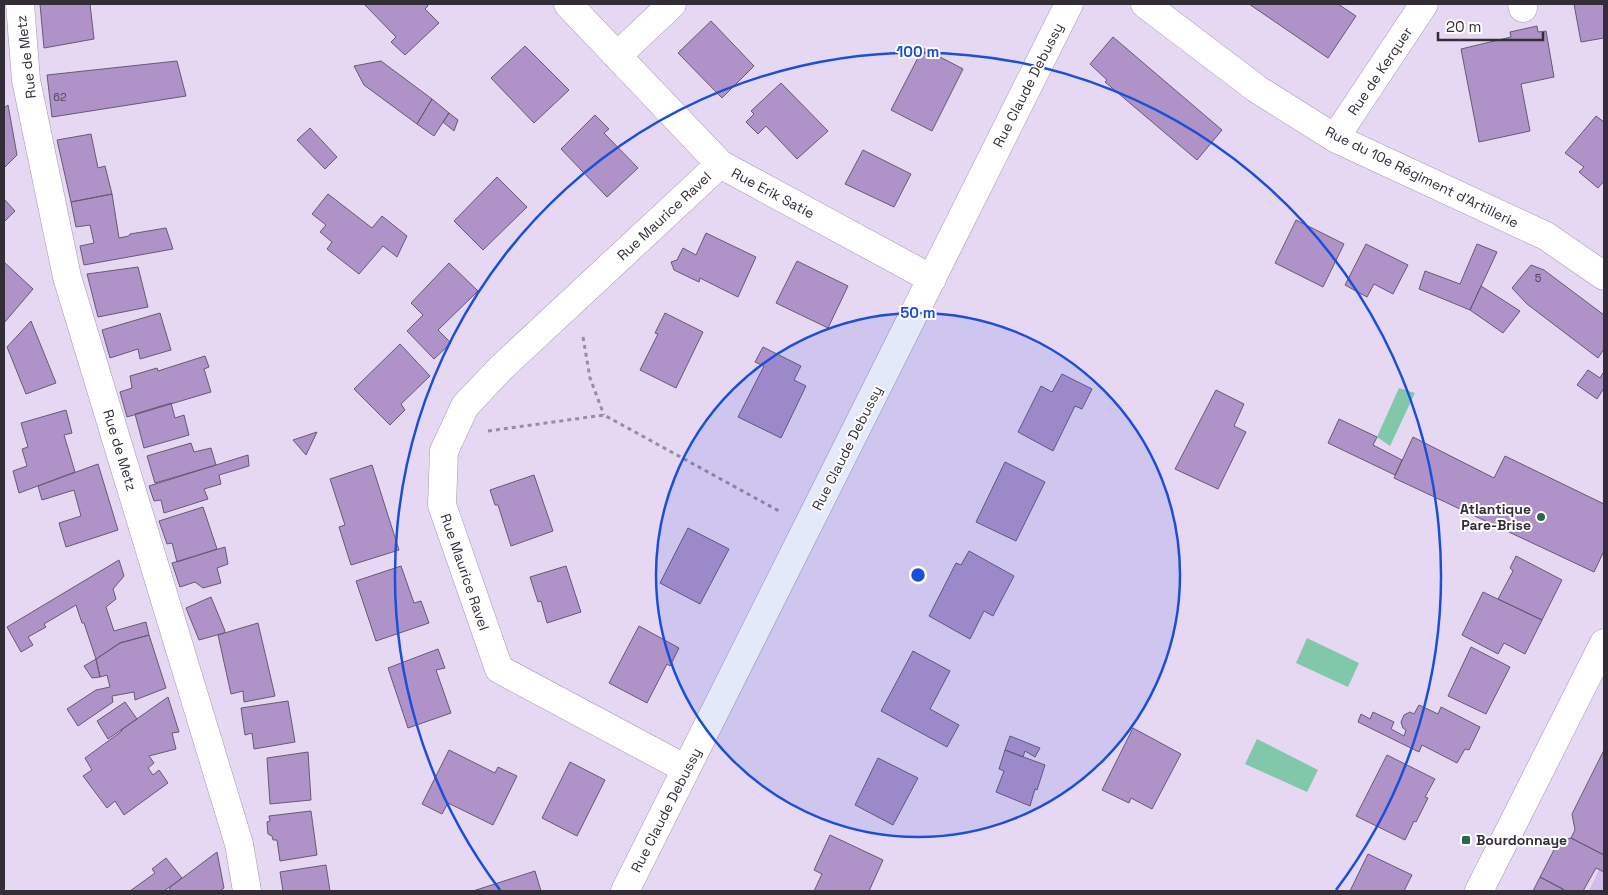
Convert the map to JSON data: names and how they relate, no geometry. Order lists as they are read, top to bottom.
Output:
{
  "streets": {
    "street": [
      "Rue de Metz",
      "Rue de Kerquer",
      "Rue Claude Debussy",
      "Rue du 10e Régiment d'Artillerie",
      "Rue Erik Satie",
      "Rue Maurice Ravel"
    ]
  },
  "crossings": [
    ["Rue de Kerquer", "Rue du 10e Régiment d'Artillerie"],
    ["Rue Claude Debussy", "Rue Erik Satie"],
    ["Rue Claude Debussy", "Rue Maurice Ravel"],
    ["Rue Erik Satie", "Rue Maurice Ravel"]
  ],
  "places": {
    "other": ["Atlantique Pare-Brise"],
    "transit": ["Bourdonnaye"]
  },
  "house_numbers": ["62", "5"],
  "scale_bar": "20 m",
  "rings": ["100 m", "50 m"]
}
